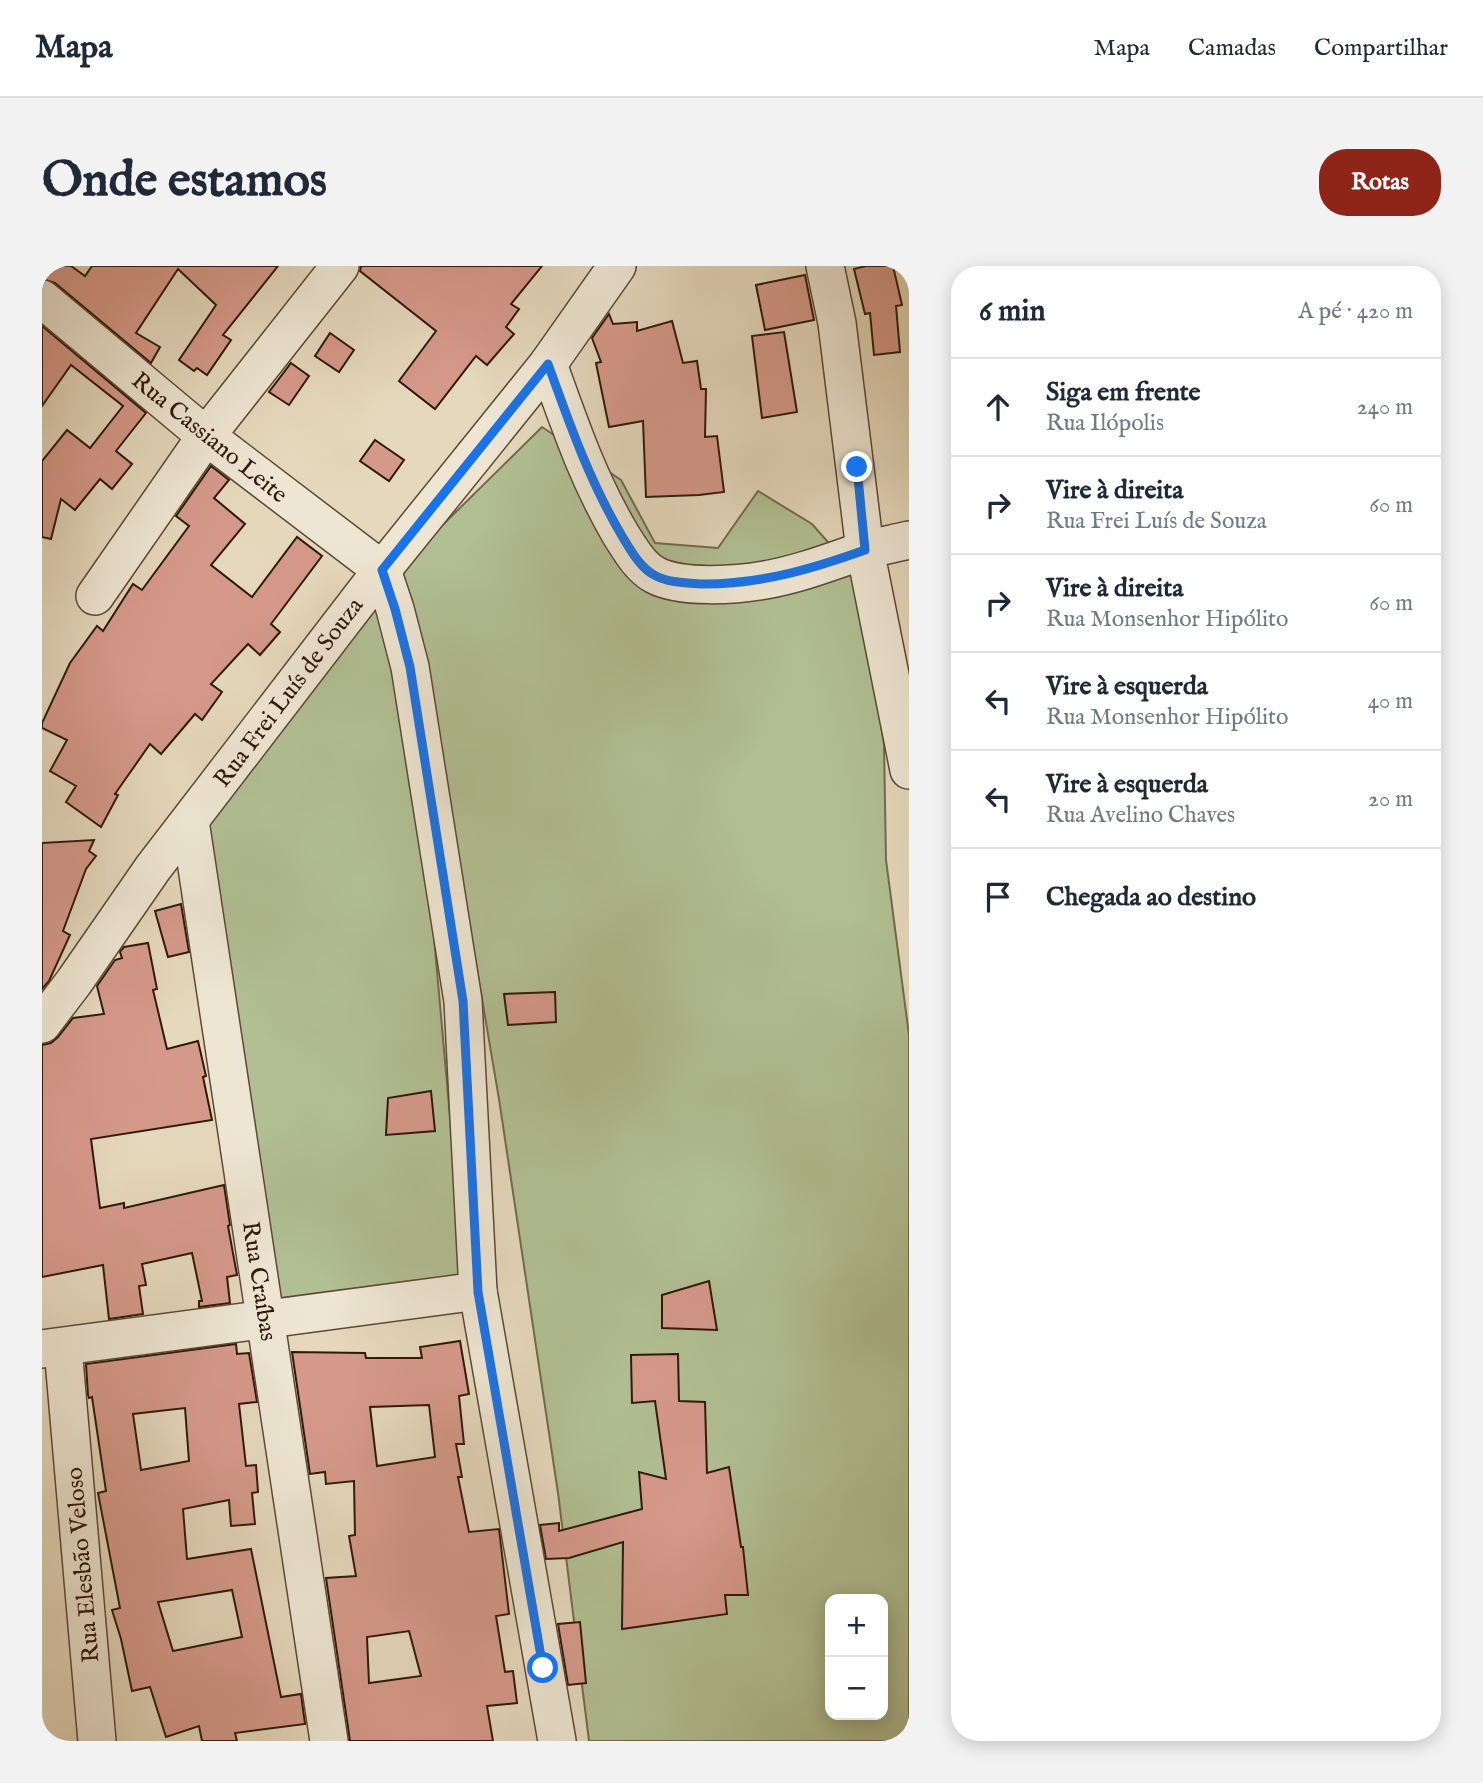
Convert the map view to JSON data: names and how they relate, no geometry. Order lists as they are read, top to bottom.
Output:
{
  "streets": {
    "street": [
      "Rua Cassiano Leite",
      "Rua Frei Luís de Souza",
      "Rua Craíbas",
      "Rua Elesbão Veloso"
    ]
  },
  "crossings": [
    ["Rua Cassiano Leite", "Rua Frei Luís de Souza"],
    ["Rua Frei Luís de Souza", "Rua Craíbas"]
  ],
  "page": {
    "header": "Mapa",
    "nav": ["Mapa", "Camadas", "Compartilhar"],
    "buttons": "Rotas",
    "title": "Onde estamos",
    "heading": ["6 min", "A pé · 420 m"],
    "list": [
      ["Siga em frente", "Rua Ilópolis", "240 m"],
      ["Vire à direita", "Rua Frei Luís de Souza", "60 m"],
      ["Vire à direita", "Rua Monsenhor Hipólito", "60 m"],
      ["Vire à esquerda", "Rua Monsenhor Hipólito", "40 m"],
      ["Vire à esquerda", "Rua Avelino Chaves", "20 m"],
      "Chegada ao destino"
    ],
    "map_buttons": ["+", "−"]
  }
}
